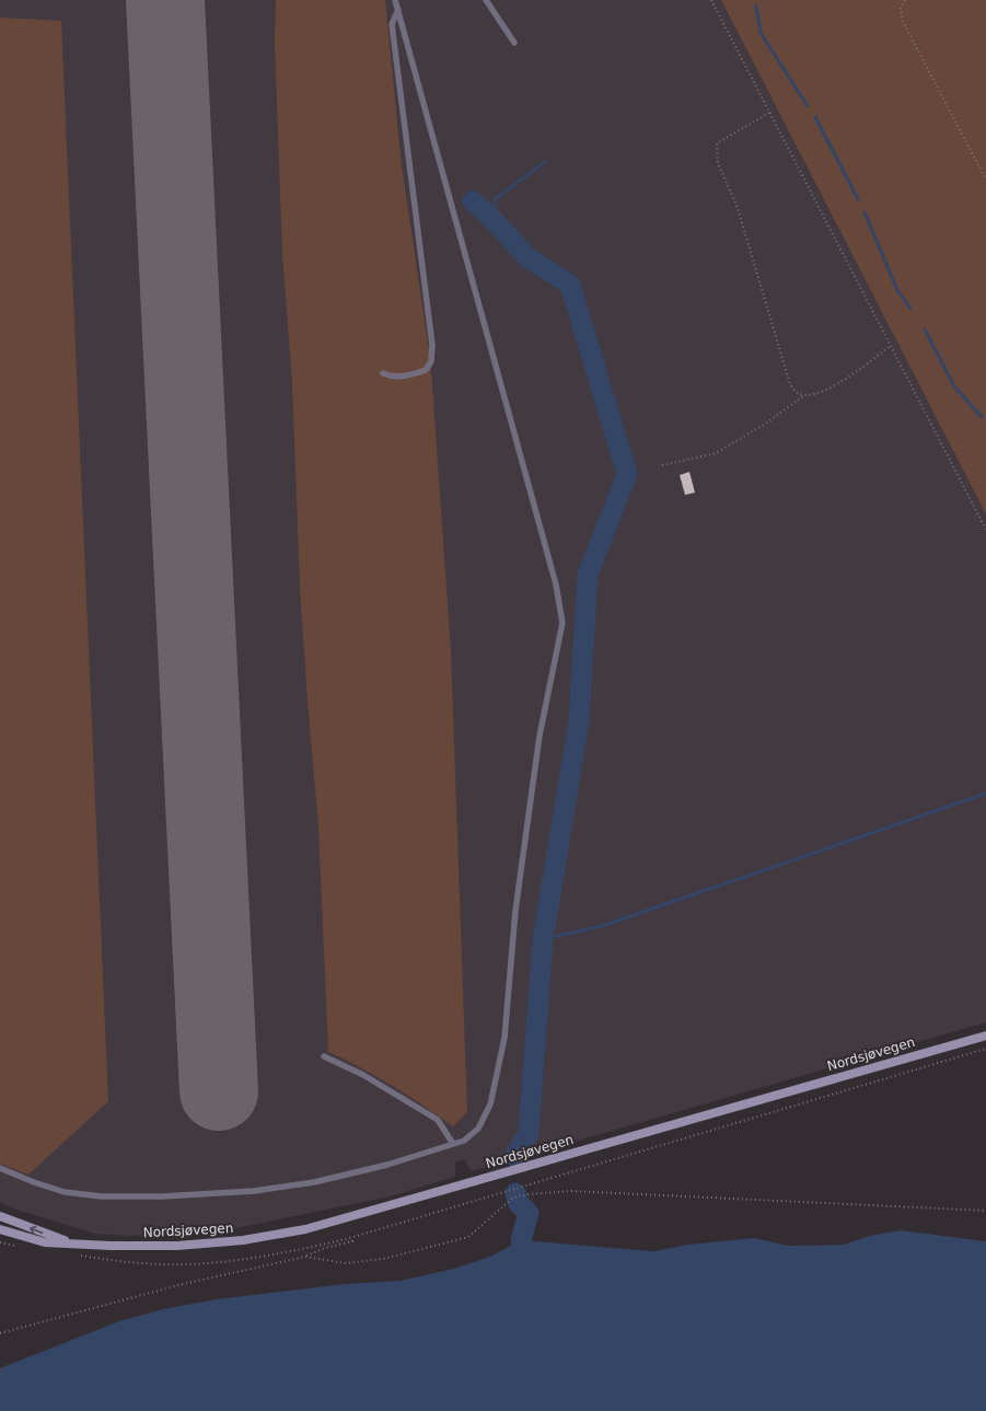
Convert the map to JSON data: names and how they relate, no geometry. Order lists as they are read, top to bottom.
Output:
{
  "streets": {
    "main road": ["Nordsjøvegen"]
  }
}
